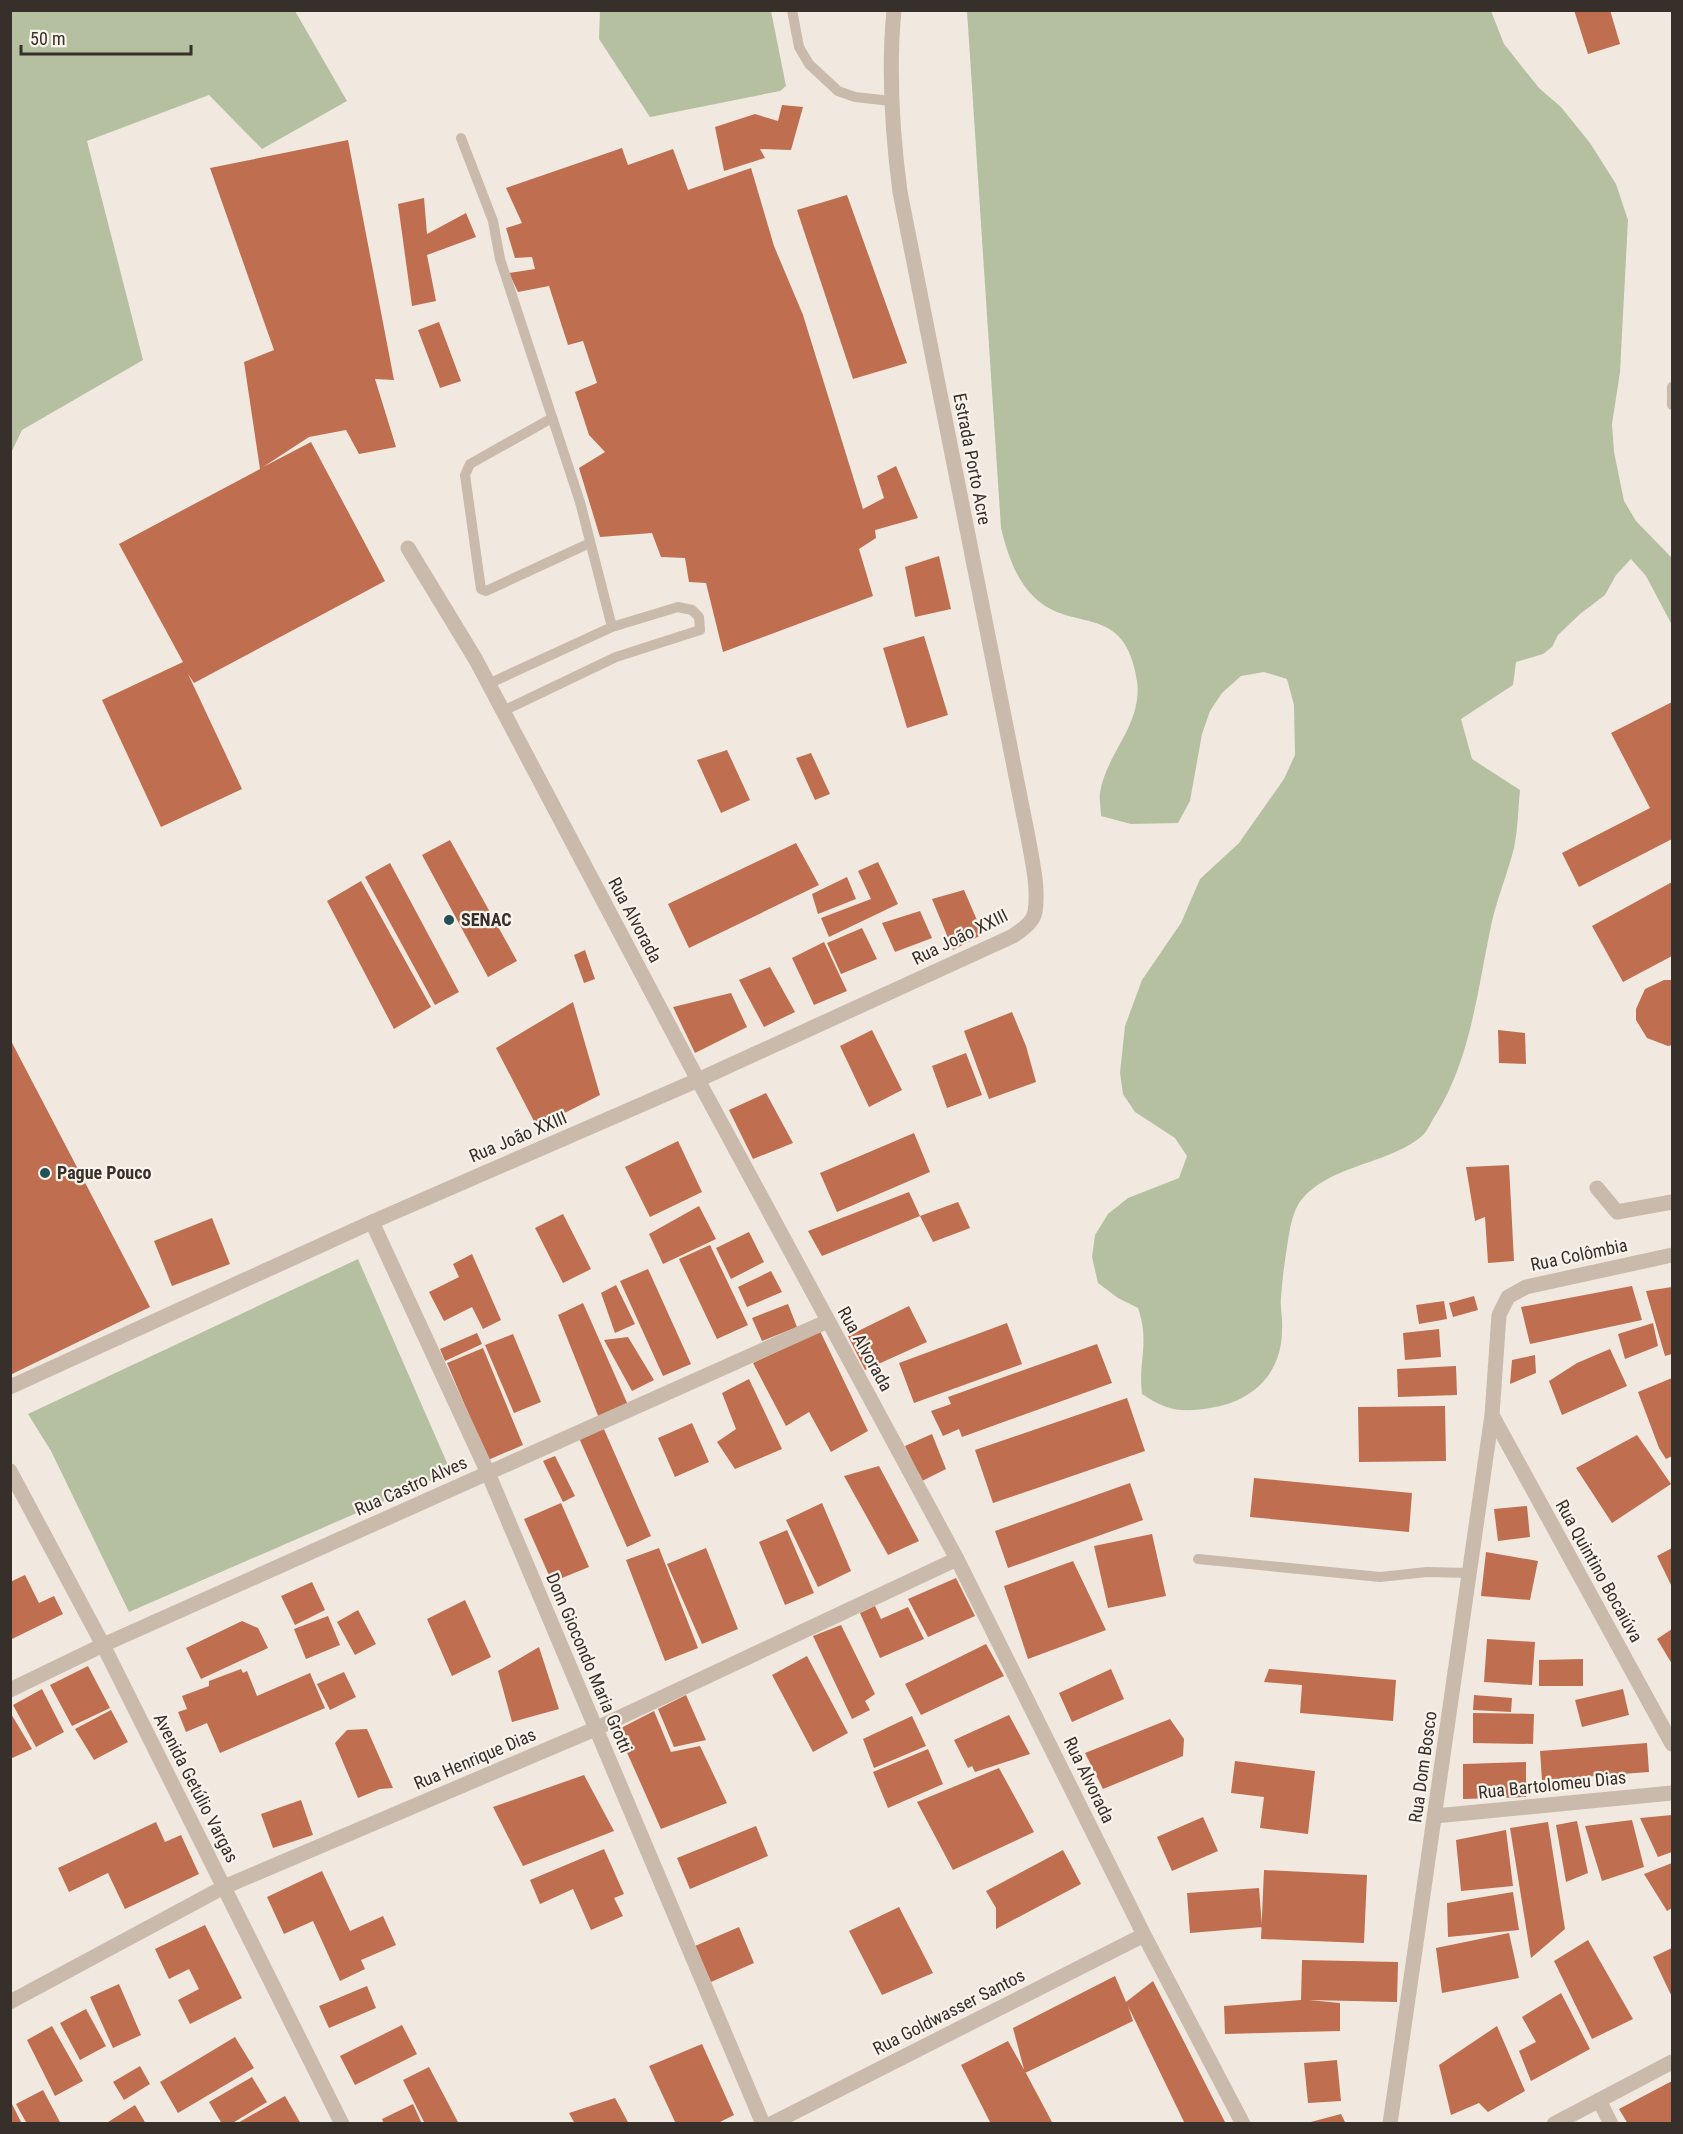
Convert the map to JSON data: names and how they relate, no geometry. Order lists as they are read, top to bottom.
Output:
{
  "streets": {
    "street": [
      "Estrada Porto Acre",
      "Rua Alvorada",
      "Rua João XXIII",
      "Rua Colômbia",
      "Rua Castro Alves",
      "Rua Quintino Bocaiúva",
      "Dom Giocondo Maria Grotti",
      "Rua Henrique Dias",
      "Rua Dom Bosco",
      "Rua Bartolomeu Dias",
      "Avenida Getúlio Vargas",
      "Rua Goldwasser Santos"
    ]
  },
  "crossings": [
    ["Estrada Porto Acre", "Rua João XXIII"],
    ["Rua Alvorada", "Rua João XXIII"],
    ["Rua Alvorada", "Rua Castro Alves"],
    ["Rua Alvorada", "Rua Henrique Dias"],
    ["Rua Alvorada", "Rua Goldwasser Santos"],
    ["Rua João XXIII", "Dom Giocondo Maria Grotti"],
    ["Rua Colômbia", "Rua Quintino Bocaiúva"],
    ["Rua Colômbia", "Rua Dom Bosco"],
    ["Rua Castro Alves", "Dom Giocondo Maria Grotti"],
    ["Rua Castro Alves", "Avenida Getúlio Vargas"],
    ["Rua Quintino Bocaiúva", "Rua Dom Bosco"],
    ["Dom Giocondo Maria Grotti", "Rua Henrique Dias"],
    ["Rua Henrique Dias", "Avenida Getúlio Vargas"],
    ["Rua Dom Bosco", "Rua Bartolomeu Dias"]
  ],
  "places": ["SENAC", "Pague Pouco"],
  "scale_bar": "50 m"
}
